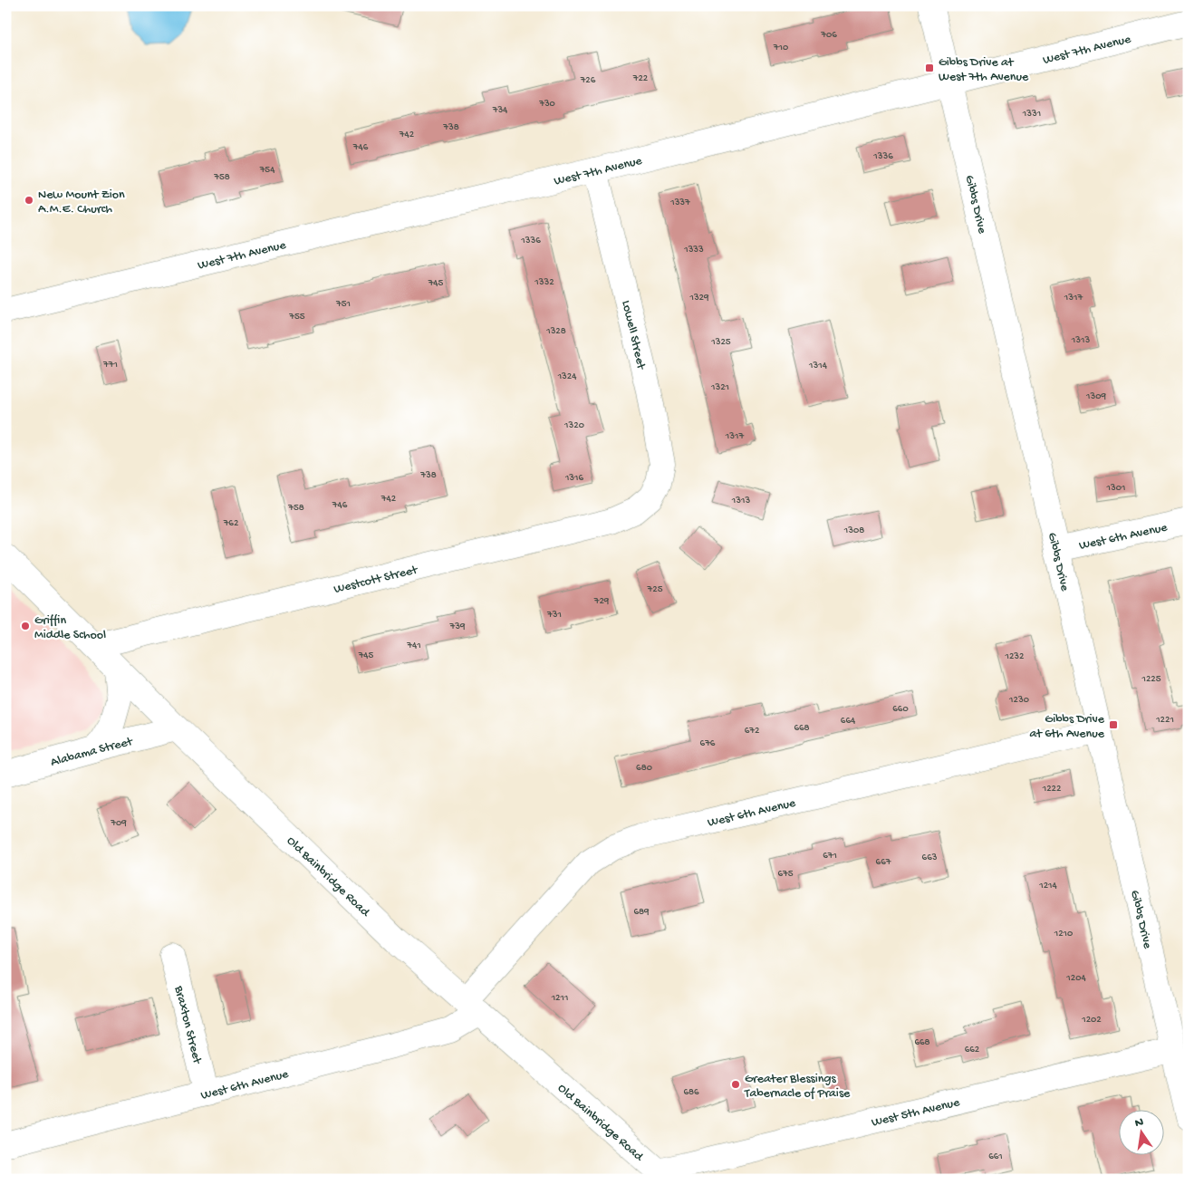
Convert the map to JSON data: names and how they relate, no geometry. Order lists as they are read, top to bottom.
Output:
{
  "streets": {
    "street": [
      "West 7th Avenue",
      "Gibbs Drive",
      "Lowell Street",
      "West 6th Avenue",
      "Westcott Street",
      "Alabama Street",
      "Old Bainbridge Road",
      "Braxton Street",
      "West 5th Avenue"
    ]
  },
  "crossings": [
    ["West 7th Avenue", "Gibbs Drive"],
    ["West 7th Avenue", "Lowell Street"],
    ["Gibbs Drive", "West 6th Avenue"],
    ["Gibbs Drive", "West 5th Avenue"],
    ["Lowell Street", "Westcott Street"],
    ["West 6th Avenue", "Old Bainbridge Road"],
    ["West 6th Avenue", "Braxton Street"],
    ["Westcott Street", "Old Bainbridge Road"],
    ["Alabama Street", "Old Bainbridge Road"],
    ["Old Bainbridge Road", "West 5th Avenue"]
  ],
  "places": {
    "transit": ["Gibbs Drive at West 7th Avenue", "Gibbs Drive at 6th Avenue"],
    "other": ["New Mount Zion A.M.E. Church", "Griffin Middle School", "Greater Blessings Tabernacle of Praise"]
  },
  "house_numbers": [
    "706",
    "710",
    "722",
    "726",
    "730",
    "734",
    "1331",
    "738",
    "742",
    "746",
    "1336",
    "754",
    "758",
    "1337",
    "1336",
    "1333",
    "1332",
    "745",
    "1329",
    "1317",
    "751",
    "755",
    "1328",
    "1313",
    "1325",
    "771",
    "1314",
    "1324",
    "1321",
    "1309",
    "1320",
    "1317",
    "738",
    "1316",
    "1301",
    "742",
    "1313",
    "746",
    "758",
    "762",
    "1308",
    "725",
    "729",
    "731",
    "739",
    "741",
    "745",
    "1232",
    "1225",
    "1230",
    "660",
    "1221",
    "664",
    "668",
    "672",
    "676",
    "680",
    "1222",
    "709",
    "671",
    "663",
    "667",
    "675",
    "1214",
    "689",
    "1210",
    "1204",
    "1211",
    "1202",
    "668",
    "662",
    "686",
    "661"
  ],
  "north": "top"
}
